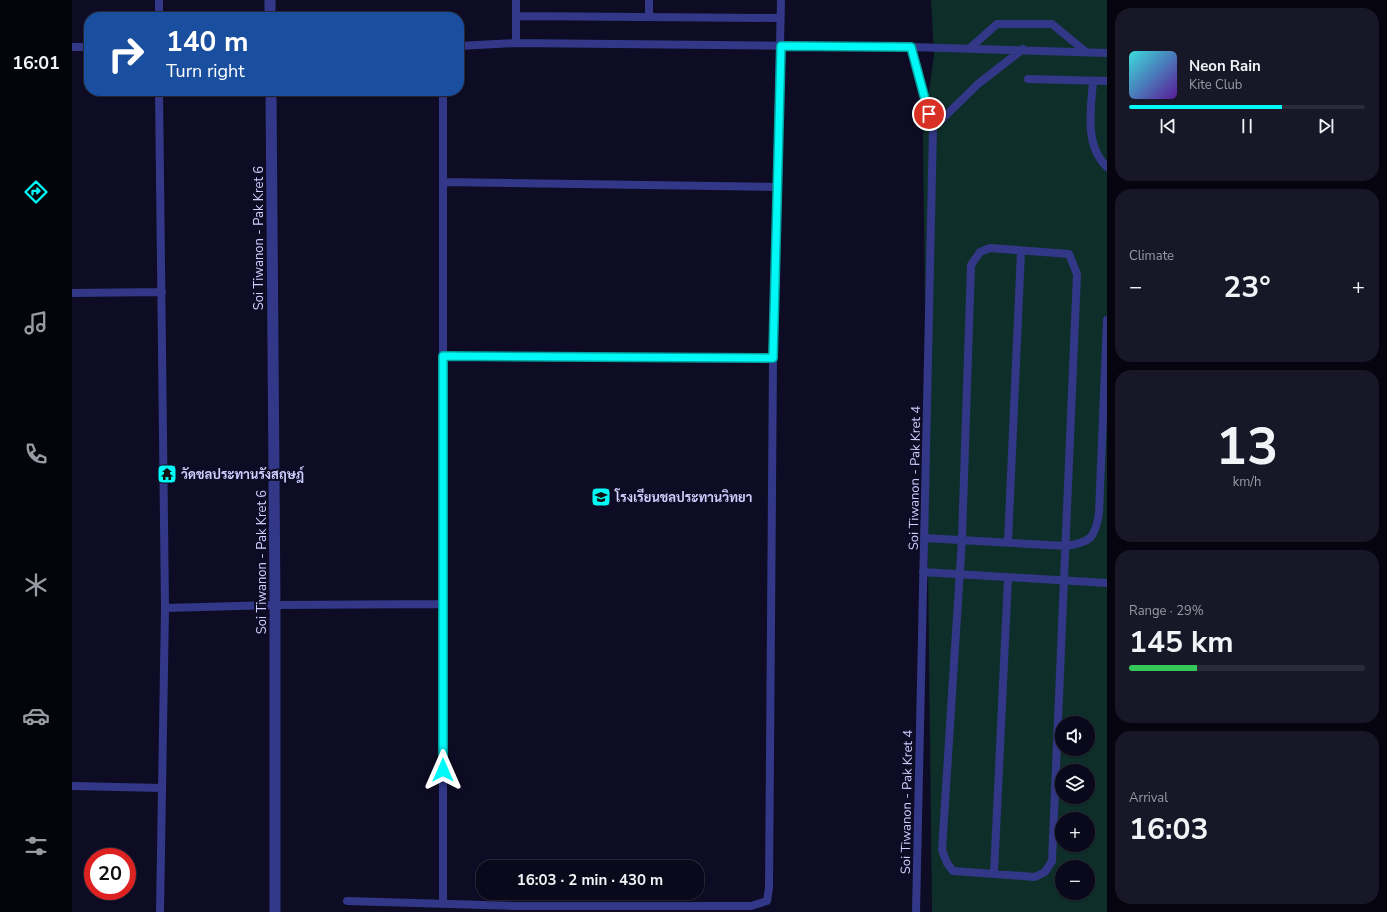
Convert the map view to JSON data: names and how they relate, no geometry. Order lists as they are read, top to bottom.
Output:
{
  "streets": {
    "street": ["Soi Tiwanon - Pak Kret 6"],
    "lane": ["Soi Tiwanon - Pak Kret 4"]
  },
  "places": {
    "temple": ["วัดชลประทานรังสฤษฎ์"],
    "school or university": ["โรงเรียนชลประทานวิทยา"]
  },
  "page": {
    "tabs": "16:01",
    "turn": ["140 m", "Turn right"],
    "song": ["Neon Rain", "Kite Club"],
    "tile": [
      "Climate",
      ["13", "km/h"],
      ["Range · 29%", "145 km"],
      ["Arrival", "16:03"]
    ],
    "heat": ["−", "23°", "+"],
    "map_buttons": ["+", "−"],
    "limit": "20",
    "trip": "16:03 · 2 min · 430 m"
  }
}
